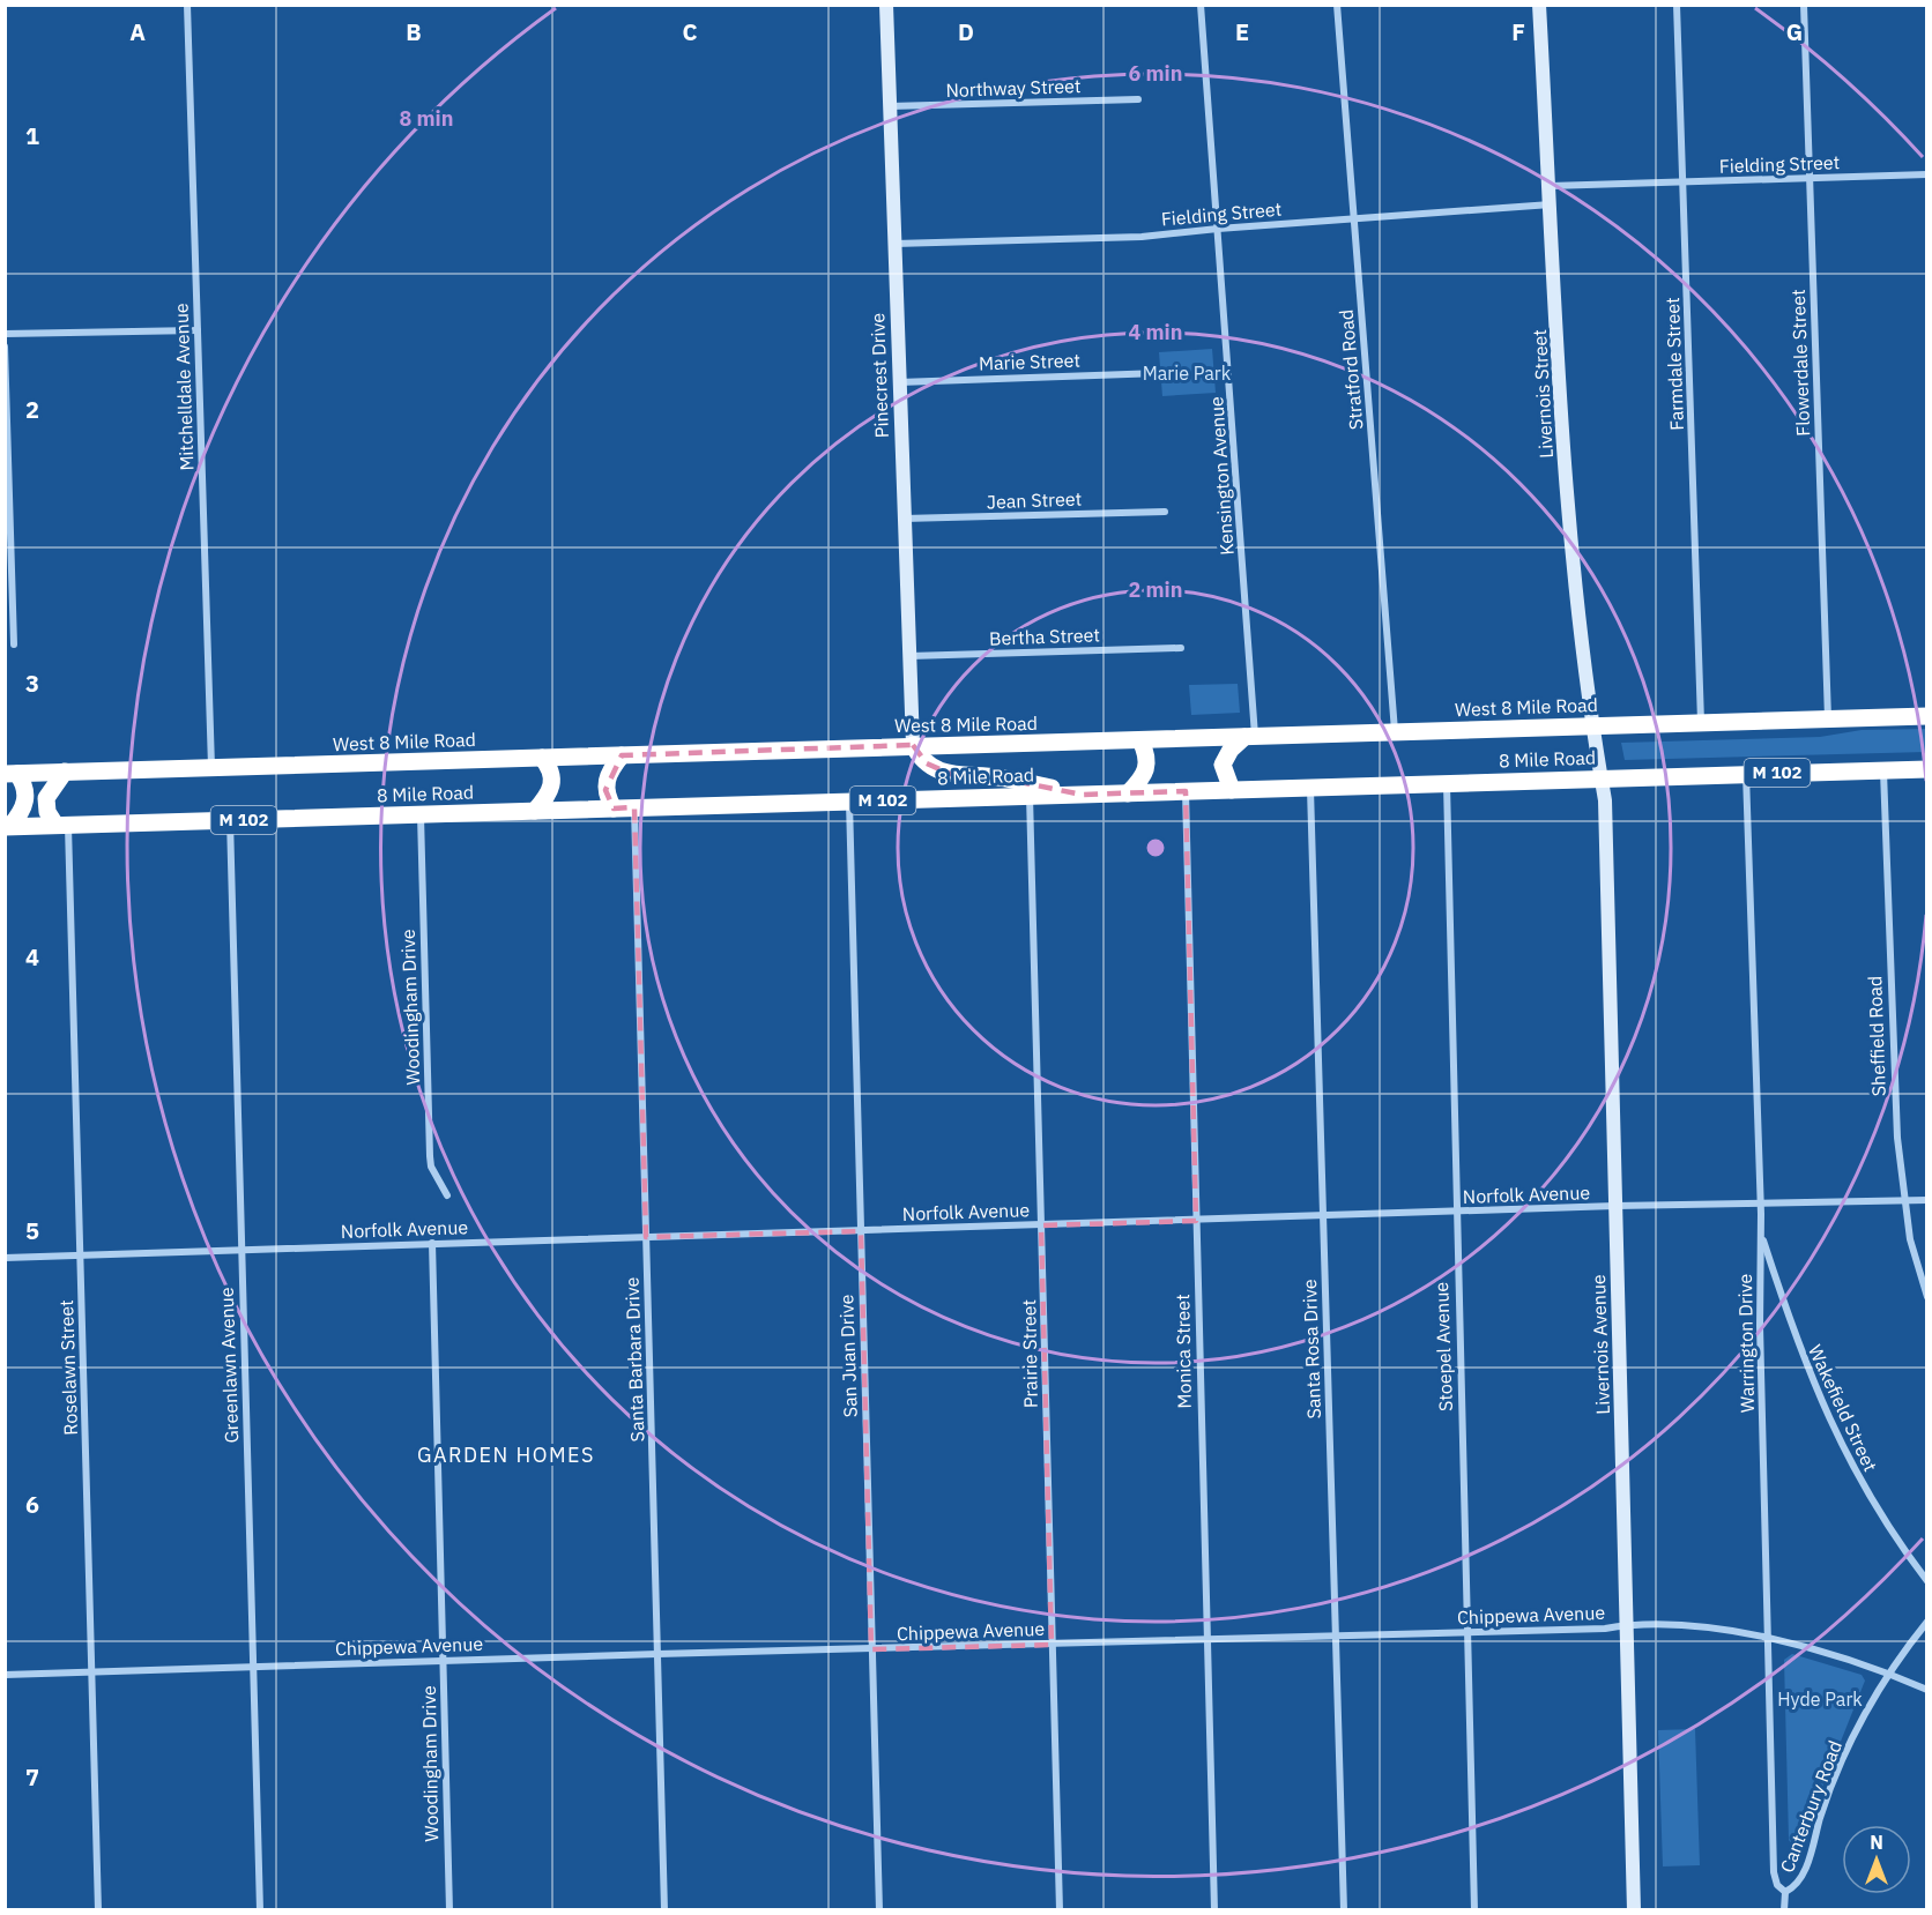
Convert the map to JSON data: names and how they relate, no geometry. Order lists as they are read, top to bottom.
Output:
{
  "streets": {
    "highway": ["West 8 Mile Road", "8 Mile Road", "M 102"],
    "street": [
      "Northway Street",
      "Fielding Street",
      "Marie Street",
      "Flowerdale Street",
      "Farmdale Street",
      "Stratford Road",
      "Pinecrest Drive",
      "Mitchelldale Avenue",
      "Livernois Street",
      "Kensington Avenue",
      "Jean Street",
      "Bertha Street",
      "Woodingham Drive",
      "Sheffield Road",
      "Norfolk Avenue",
      "Warrington Drive",
      "Livernois Avenue",
      "Stoepel Avenue",
      "Santa Rosa Drive",
      "Monica Street",
      "Prairie Street",
      "San Juan Drive",
      "Santa Barbara Drive",
      "Greenlawn Avenue",
      "Roselawn Street",
      "Wakefield Street",
      "Chippewa Avenue",
      "Canterbury Road"
    ]
  },
  "crossings": [
    ["Northway Street", "Pinecrest Drive"],
    ["Fielding Street", "Flowerdale Street"],
    ["Fielding Street", "Farmdale Street"],
    ["Fielding Street", "Stratford Road"],
    ["Fielding Street", "Pinecrest Drive"],
    ["Fielding Street", "Livernois Street"],
    ["Fielding Street", "Kensington Avenue"],
    ["Marie Street", "Pinecrest Drive"],
    ["Flowerdale Street", "West 8 Mile Road"],
    ["Farmdale Street", "West 8 Mile Road"],
    ["Stratford Road", "West 8 Mile Road"],
    ["Pinecrest Drive", "Jean Street"],
    ["Pinecrest Drive", "Bertha Street"],
    ["Pinecrest Drive", "West 8 Mile Road"],
    ["Mitchelldale Avenue", "West 8 Mile Road"],
    ["Livernois Street", "West 8 Mile Road"],
    ["Livernois Street", "8 Mile Road"],
    ["Livernois Street", "Livernois Avenue"],
    ["Kensington Avenue", "West 8 Mile Road"],
    ["8 Mile Road", "Woodingham Drive"],
    ["8 Mile Road", "Sheffield Road"],
    ["8 Mile Road", "Warrington Drive"],
    ["8 Mile Road", "Livernois Avenue"],
    ["8 Mile Road", "Stoepel Avenue"],
    ["8 Mile Road", "Santa Rosa Drive"],
    ["8 Mile Road", "Monica Street"],
    ["8 Mile Road", "Prairie Street"],
    ["8 Mile Road", "San Juan Drive"],
    ["8 Mile Road", "Santa Barbara Drive"],
    ["8 Mile Road", "Greenlawn Avenue"],
    ["8 Mile Road", "Roselawn Street"],
    ["Woodingham Drive", "Norfolk Avenue"],
    ["Woodingham Drive", "Chippewa Avenue"],
    ["Sheffield Road", "Norfolk Avenue"],
    ["Norfolk Avenue", "Warrington Drive"],
    ["Norfolk Avenue", "Livernois Avenue"],
    ["Norfolk Avenue", "Stoepel Avenue"],
    ["Norfolk Avenue", "Santa Rosa Drive"],
    ["Norfolk Avenue", "Monica Street"],
    ["Norfolk Avenue", "Prairie Street"],
    ["Norfolk Avenue", "San Juan Drive"],
    ["Norfolk Avenue", "Santa Barbara Drive"],
    ["Norfolk Avenue", "Greenlawn Avenue"],
    ["Norfolk Avenue", "Roselawn Street"],
    ["Warrington Drive", "Wakefield Street"],
    ["Warrington Drive", "Chippewa Avenue"],
    ["Warrington Drive", "Canterbury Road"],
    ["Livernois Avenue", "Chippewa Avenue"],
    ["Stoepel Avenue", "Chippewa Avenue"],
    ["Santa Rosa Drive", "Chippewa Avenue"],
    ["Monica Street", "Chippewa Avenue"],
    ["Prairie Street", "Chippewa Avenue"],
    ["San Juan Drive", "Chippewa Avenue"],
    ["Santa Barbara Drive", "Chippewa Avenue"],
    ["Greenlawn Avenue", "Chippewa Avenue"],
    ["Roselawn Street", "Chippewa Avenue"],
    ["Chippewa Avenue", "Canterbury Road"]
  ],
  "districts": ["GARDEN HOMES"],
  "parks": ["Marie Park", "Hyde Park"],
  "north": "top",
  "grid": {
    "columns": [
      "A",
      "B",
      "C",
      "D",
      "E",
      "F",
      "G"
    ],
    "rows": [
      "1",
      "2",
      "3",
      "4",
      "5",
      "6",
      "7"
    ]
  },
  "rings": [
    "6 min",
    "8 min",
    "4 min",
    "2 min"
  ]
}
